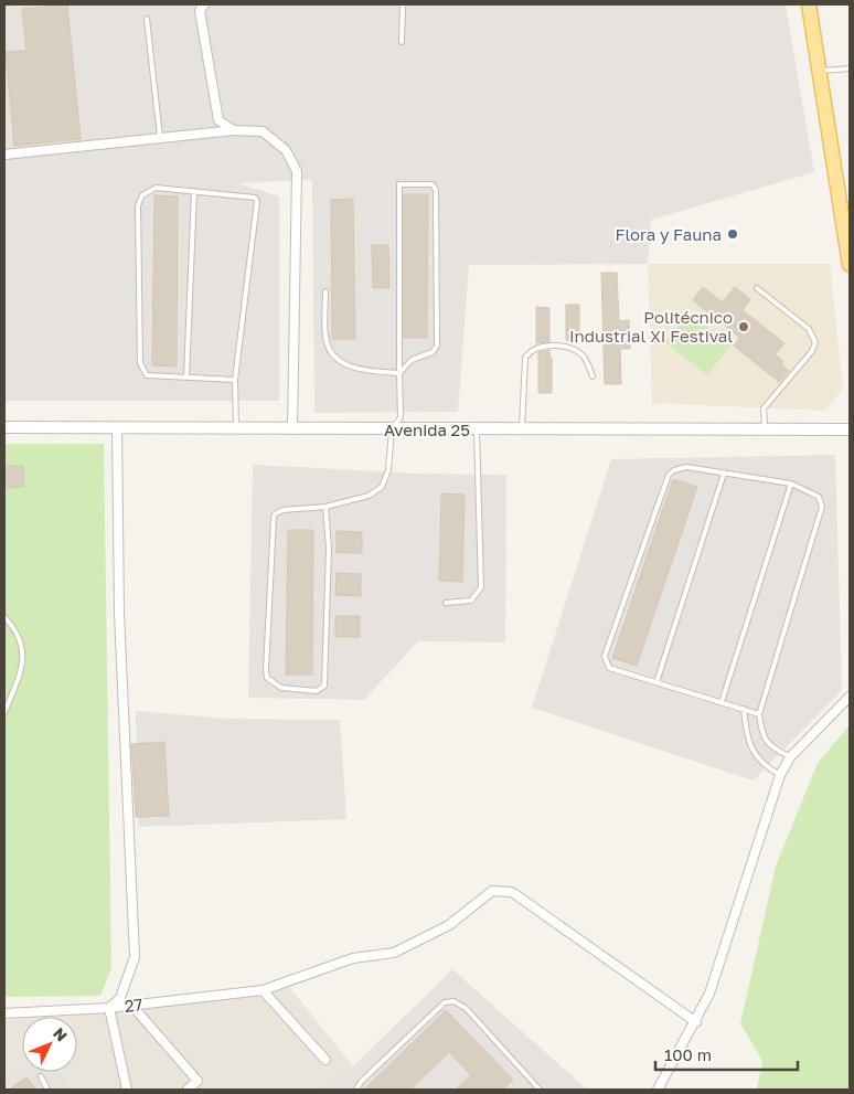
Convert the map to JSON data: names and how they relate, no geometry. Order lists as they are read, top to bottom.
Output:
{
  "streets": {
    "street": ["Avenida 25", "27"]
  },
  "places": ["Flora y Fauna", "Politécnico Industrial XI Festival"],
  "scale_bar": "100 m",
  "north": "top right"
}
